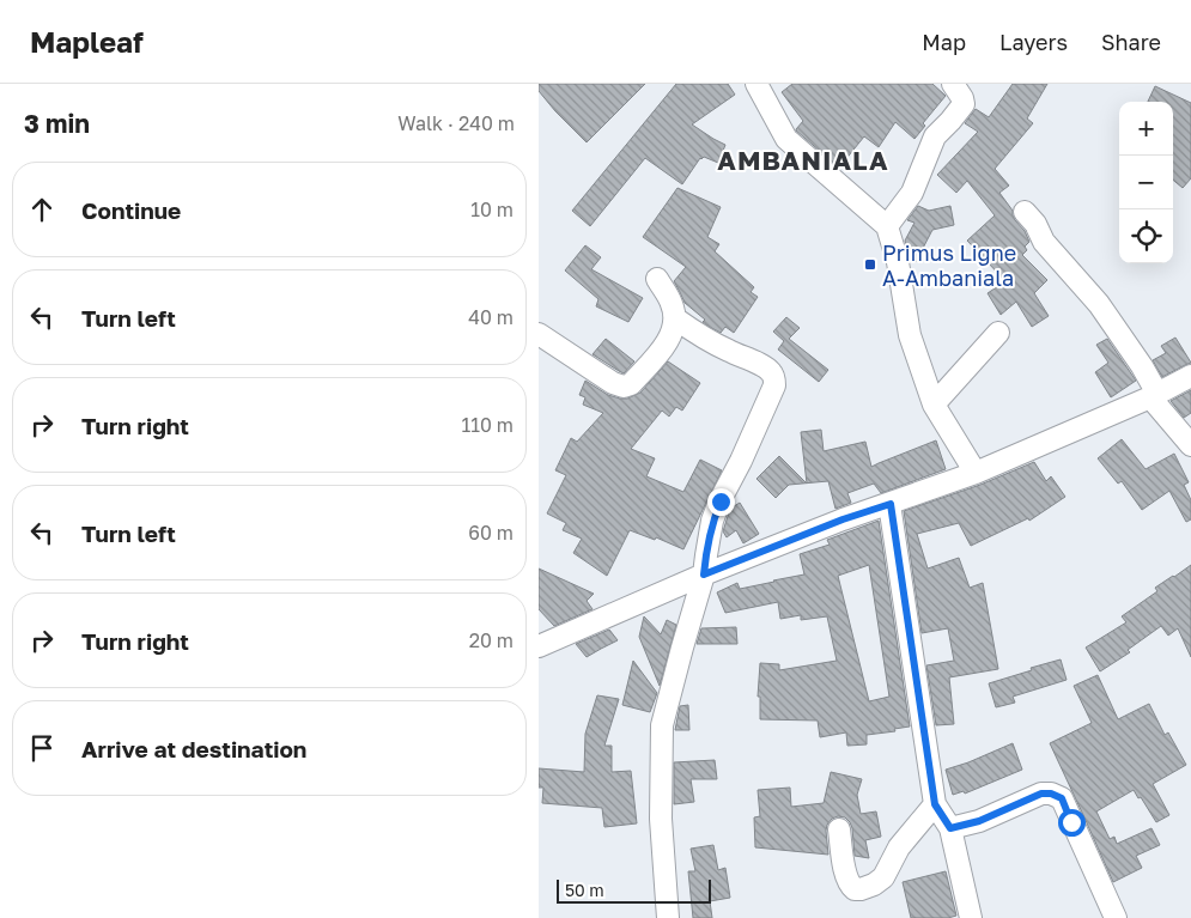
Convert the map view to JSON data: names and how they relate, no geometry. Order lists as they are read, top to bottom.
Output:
{
  "districts": ["AMBANIALA"],
  "places": {
    "transit": ["Primus Ligne A-Ambaniala"]
  },
  "scale_bar": "50 m",
  "page": {
    "header": "Mapleaf",
    "nav": ["Map", "Layers", "Share"],
    "heading": ["3 min", "Walk · 240 m"],
    "map_buttons": ["+", "−"],
    "list": [
      ["Continue", "10 m"],
      ["Turn left", "40 m"],
      ["Turn right", "110 m"],
      ["Turn left", "60 m"],
      ["Turn right", "20 m"],
      "Arrive at destination"
    ],
    "scale": "50 m"
  }
}
